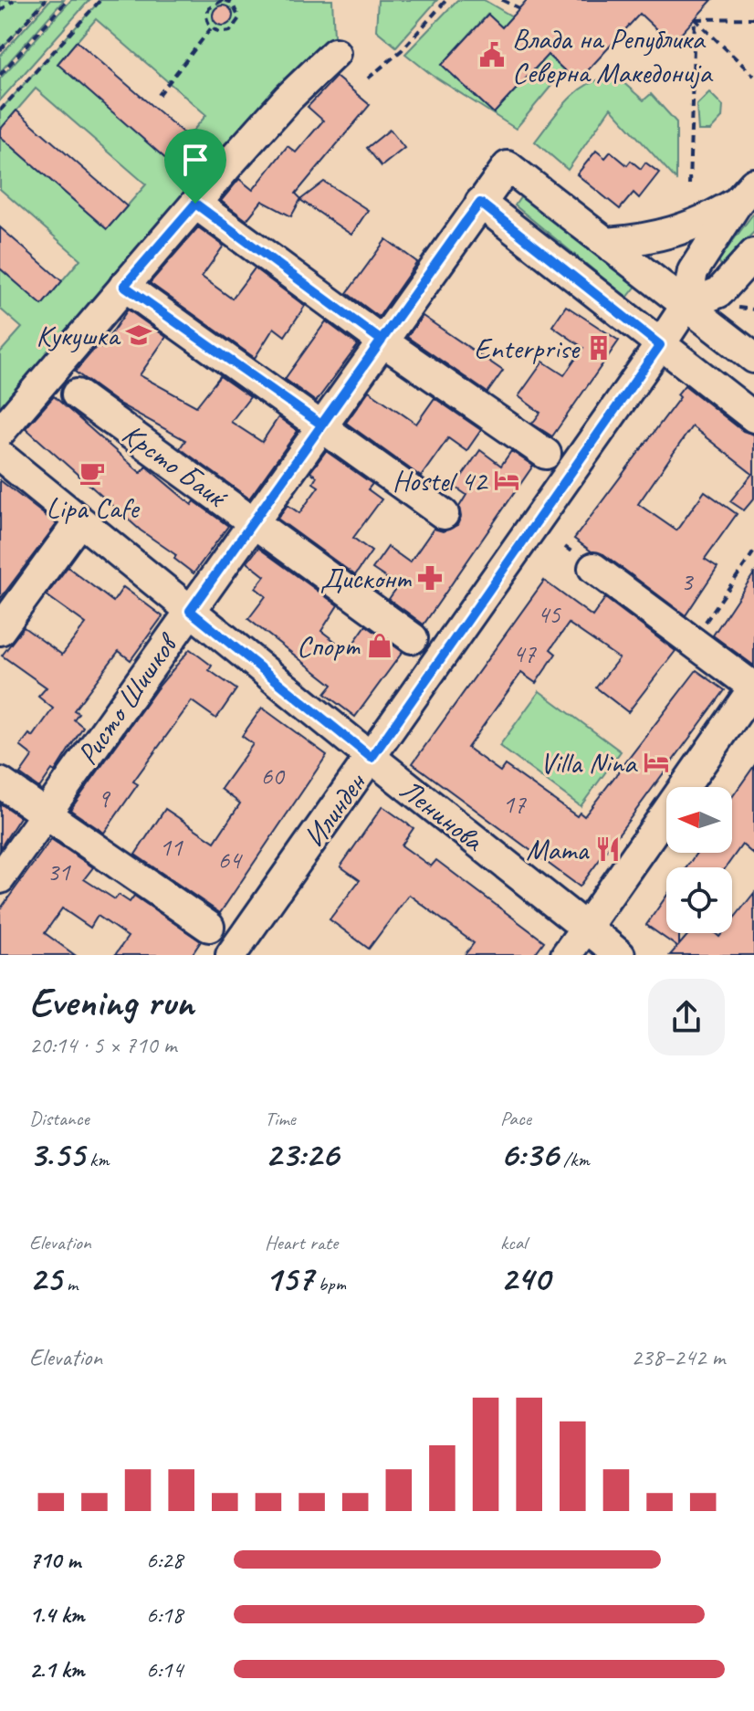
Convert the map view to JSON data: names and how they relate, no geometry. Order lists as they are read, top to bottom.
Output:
{
  "streets": {
    "street": [
      "Крсто Баиќ",
      "Ристо Шишков",
      "Илинден",
      "Ленинова"
    ]
  },
  "crossings": [
    ["Крсто Баиќ", "Ристо Шишков"],
    ["Ристо Шишков", "Ленинова"],
    ["Илинден", "Ленинова"]
  ],
  "places": {
    "public building": ["Влада на Република Северна Македонија"],
    "school or university": ["Кукушка"],
    "building": ["Enterprise"],
    "cafe": ["Lipa Cafe"],
    "hotel": ["Hostel 42", "Villa Nina"],
    "pharmacy": ["Дисконт"],
    "shop": ["Спорт"],
    "restaurant": ["Mama"]
  },
  "house_numbers": [
    "3",
    "45",
    "47",
    "60",
    "9",
    "17",
    "11",
    "64",
    "31"
  ],
  "north": "left",
  "page": {
    "heading": ["Evening run", "20:14 · 5 × 710 m"],
    "stats": [
      ["Distance", "3.55 km"],
      ["Time", "23:26"],
      ["Pace", "6:36 /km"],
      ["Elevation", "25 m"],
      ["Heart rate", "157 bpm"],
      ["kcal", "240"]
    ],
    "chart": ["Elevation", "238–242 m"],
    "list": [
      {
        "name": "710 m",
        "note": "6:28"
      },
      {
        "name": "1.4 km",
        "note": "6:18"
      },
      {
        "name": "2.1 km",
        "note": "6:14"
      }
    ]
  }
}
